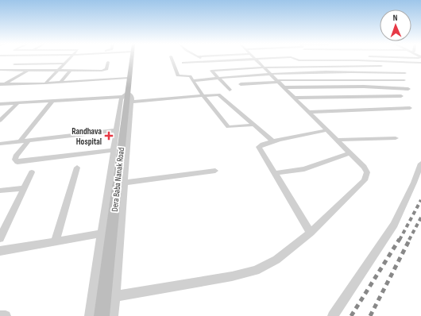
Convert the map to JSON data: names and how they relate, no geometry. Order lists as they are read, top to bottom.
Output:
{
  "streets": {
    "main road": ["Dera Baba Nanak Road"]
  },
  "places": {
    "health": ["Randhava Hospital"]
  },
  "north": "top"
}
